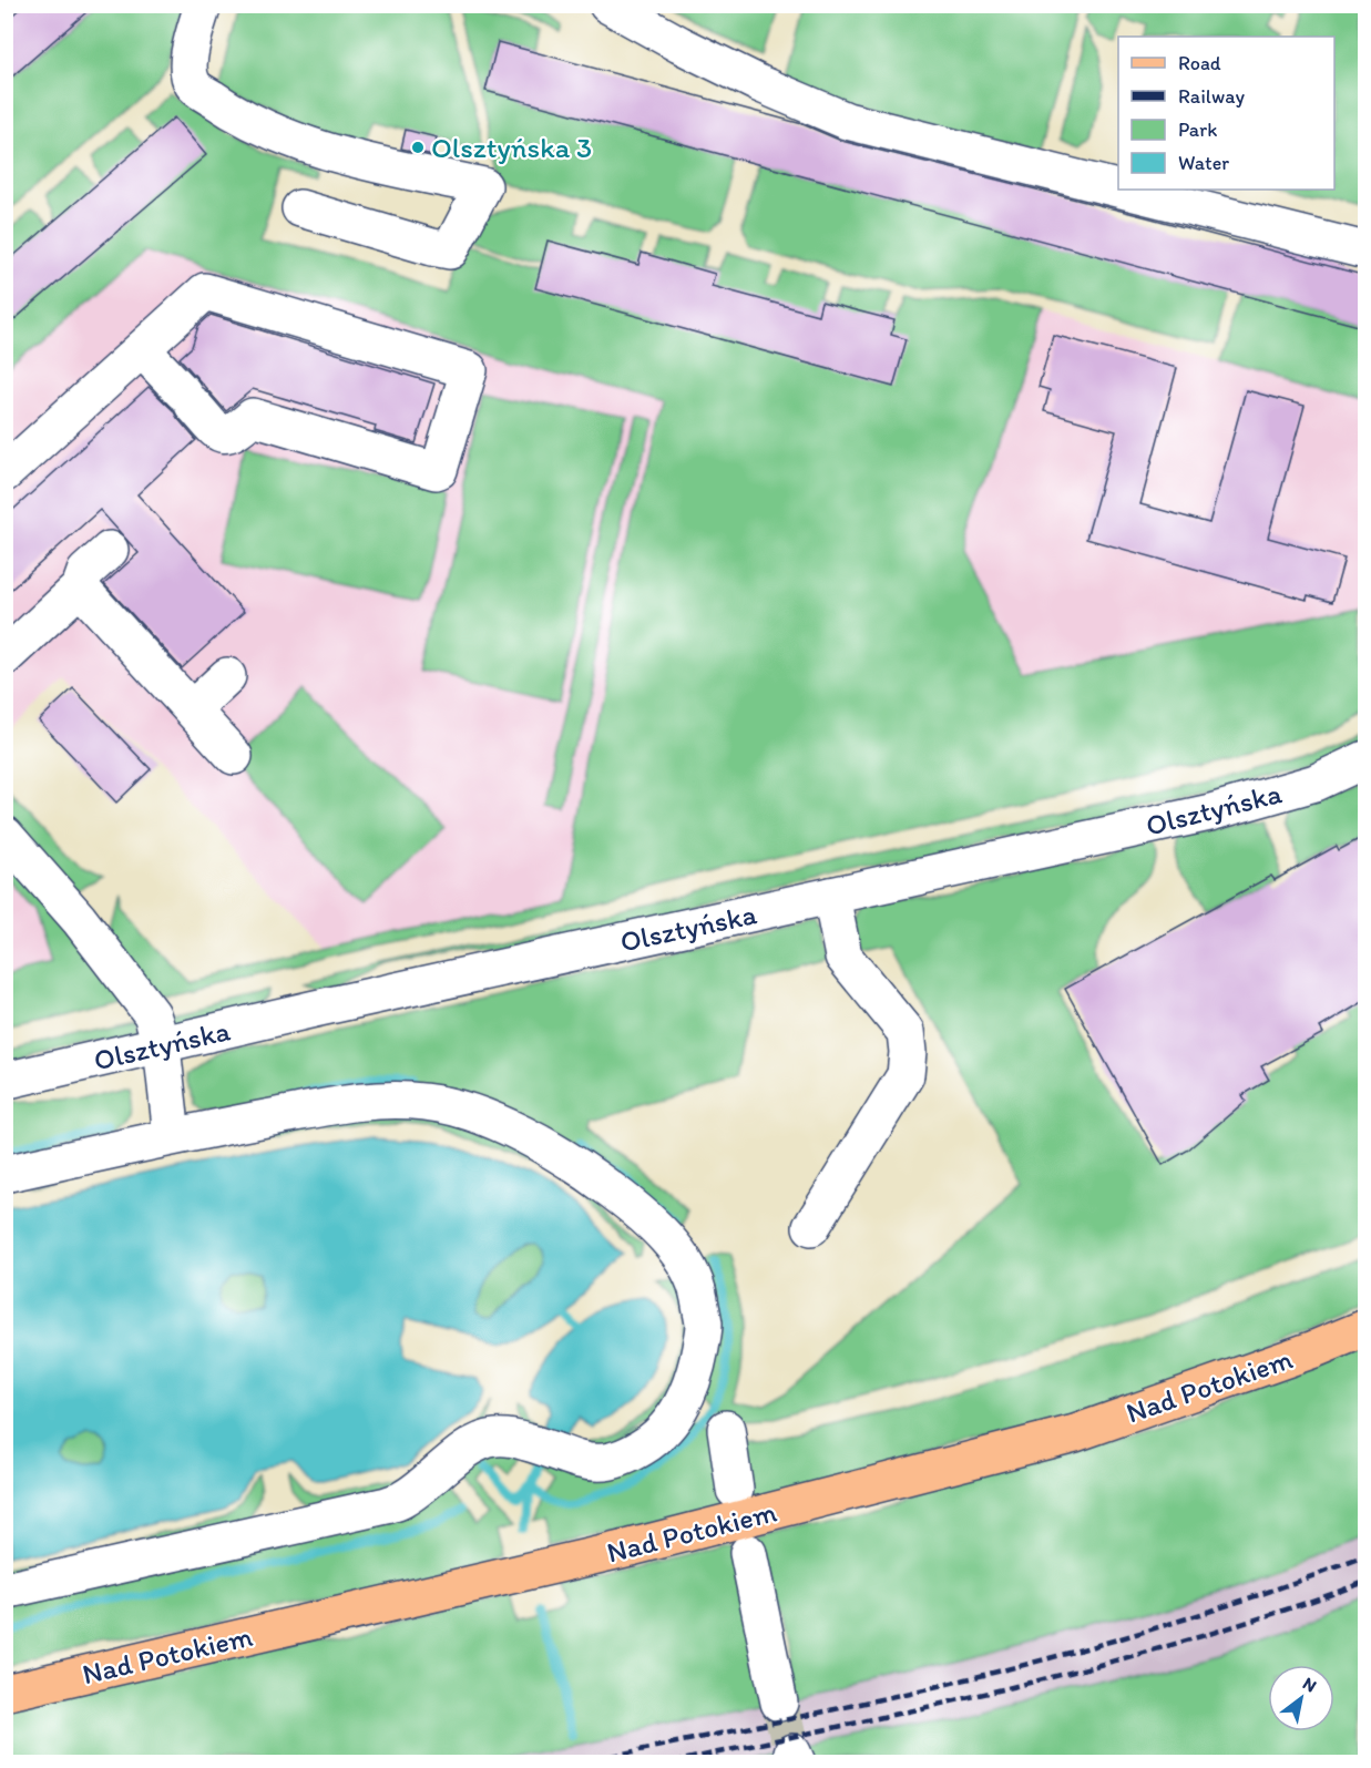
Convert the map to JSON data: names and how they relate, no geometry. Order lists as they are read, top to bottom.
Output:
{
  "streets": {
    "main road": ["Nad Potokiem"],
    "street": ["Olsztyńska"]
  },
  "places": ["Olsztyńska 3"],
  "legend": [
    "Road",
    "Railway",
    "Park",
    "Water"
  ],
  "north": "top right"
}
